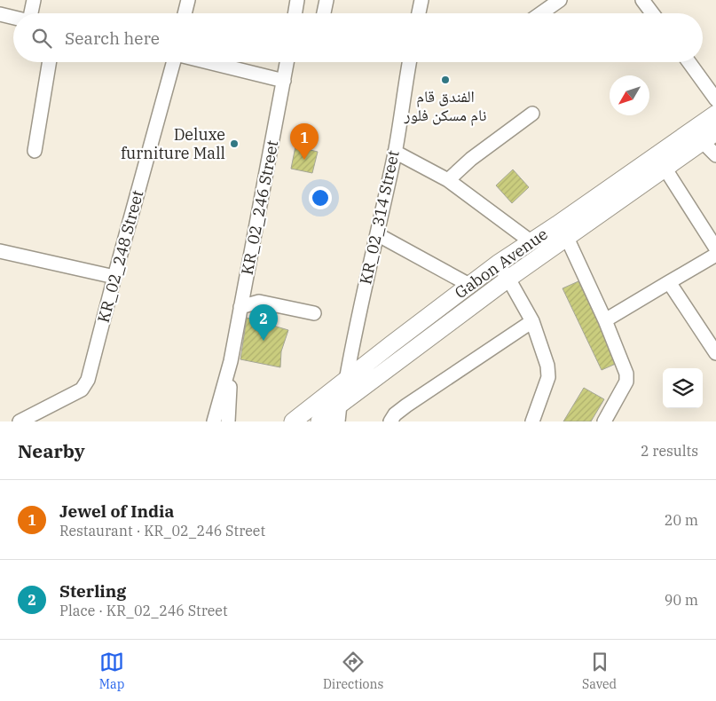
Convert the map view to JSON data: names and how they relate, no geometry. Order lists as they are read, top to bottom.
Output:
{
  "streets": {
    "main road": ["Gabon Avenue"],
    "street": ["KR_02_246 Street", "KR_02_314 Street", "KR_02_248 Street"]
  },
  "crossings": [
    ["KR_02_314 Street", "Gabon Avenue"]
  ],
  "places": ["الفندق قام نام مسكن فلور", "Deluxe furniture Mall"],
  "north": "bottom left",
  "page": {
    "search": "Search here",
    "pins": ["1", "2"],
    "heading": ["Nearby", "2 results"],
    "list": [
      {
        "mark": "1",
        "name": "Jewel of India",
        "note": "Restaurant · KR_02_246 Street",
        "value": "20 m"
      },
      {
        "mark": "2",
        "name": "Sterling",
        "note": "Place · KR_02_246 Street",
        "value": "90 m"
      }
    ],
    "nav": ["Map", "Directions", "Saved"]
  }
}
